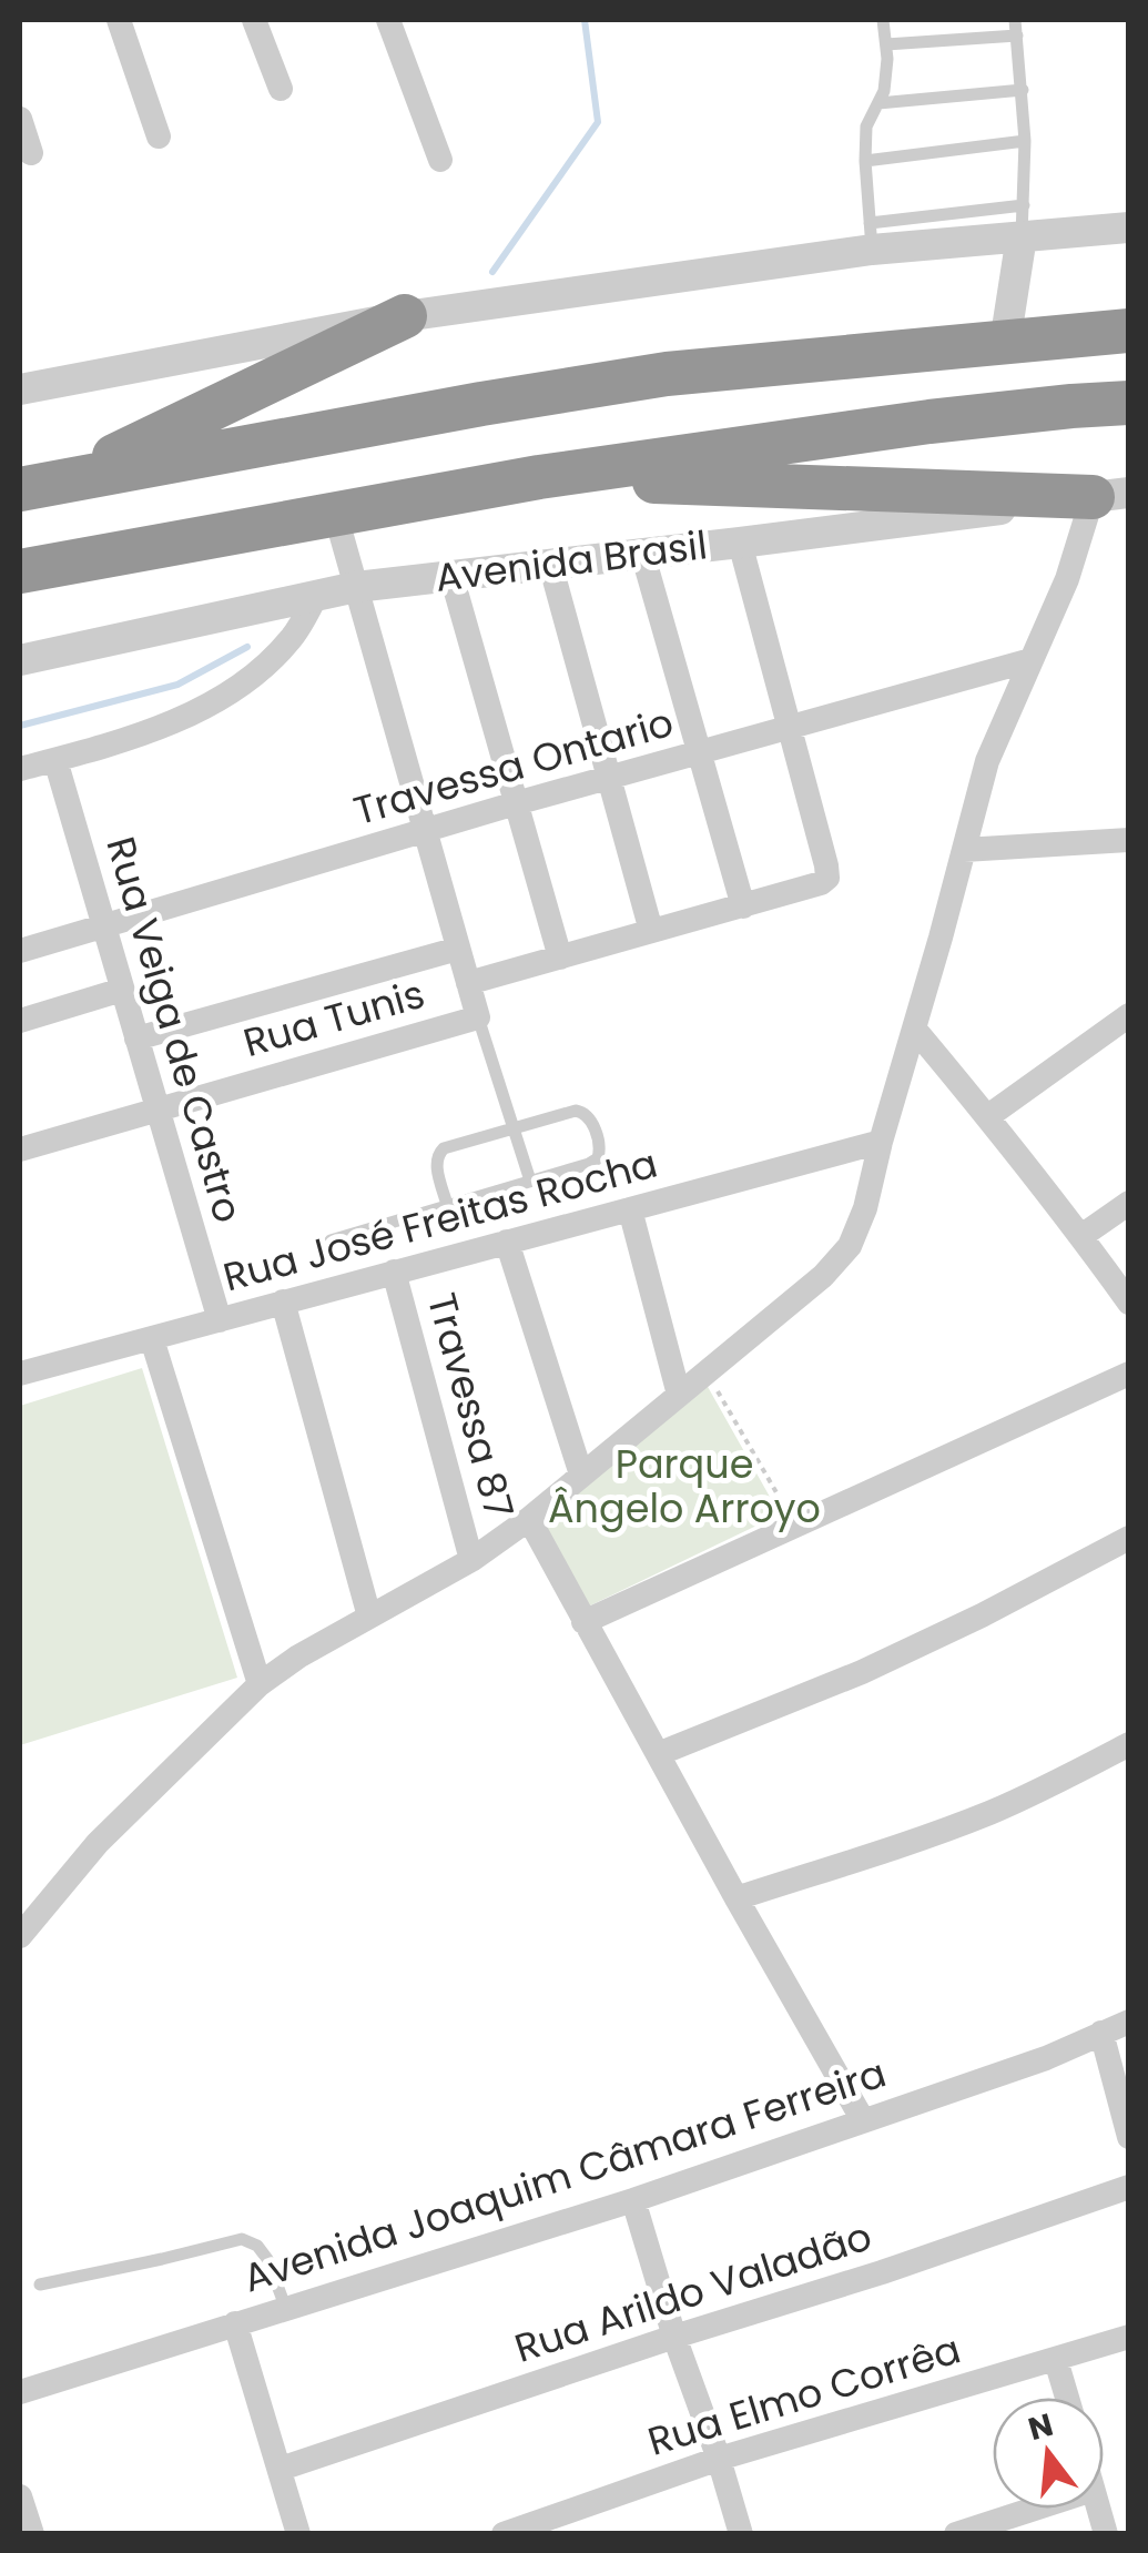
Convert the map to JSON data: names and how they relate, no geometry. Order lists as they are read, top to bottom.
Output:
{
  "streets": {
    "highway": ["Avenida Brasil"],
    "street": [
      "Travessa Ontario",
      "Rua Tunis",
      "Rua Veiga de Castro",
      "Rua José Freitas Rocha",
      "Travessa 87",
      "Avenida Joaquim Câmara Ferreira",
      "Rua Arildo Valadão",
      "Rua Elmo Corrêa"
    ]
  },
  "crossings": [
    ["Travessa Ontario", "Rua Tunis"],
    ["Travessa Ontario", "Rua Veiga de Castro"],
    ["Rua Tunis", "Rua Veiga de Castro"],
    ["Rua Veiga de Castro", "Rua José Freitas Rocha"],
    ["Rua José Freitas Rocha", "Travessa 87"]
  ],
  "parks": ["Parque Ângelo Arroyo"],
  "north": "top"
}
